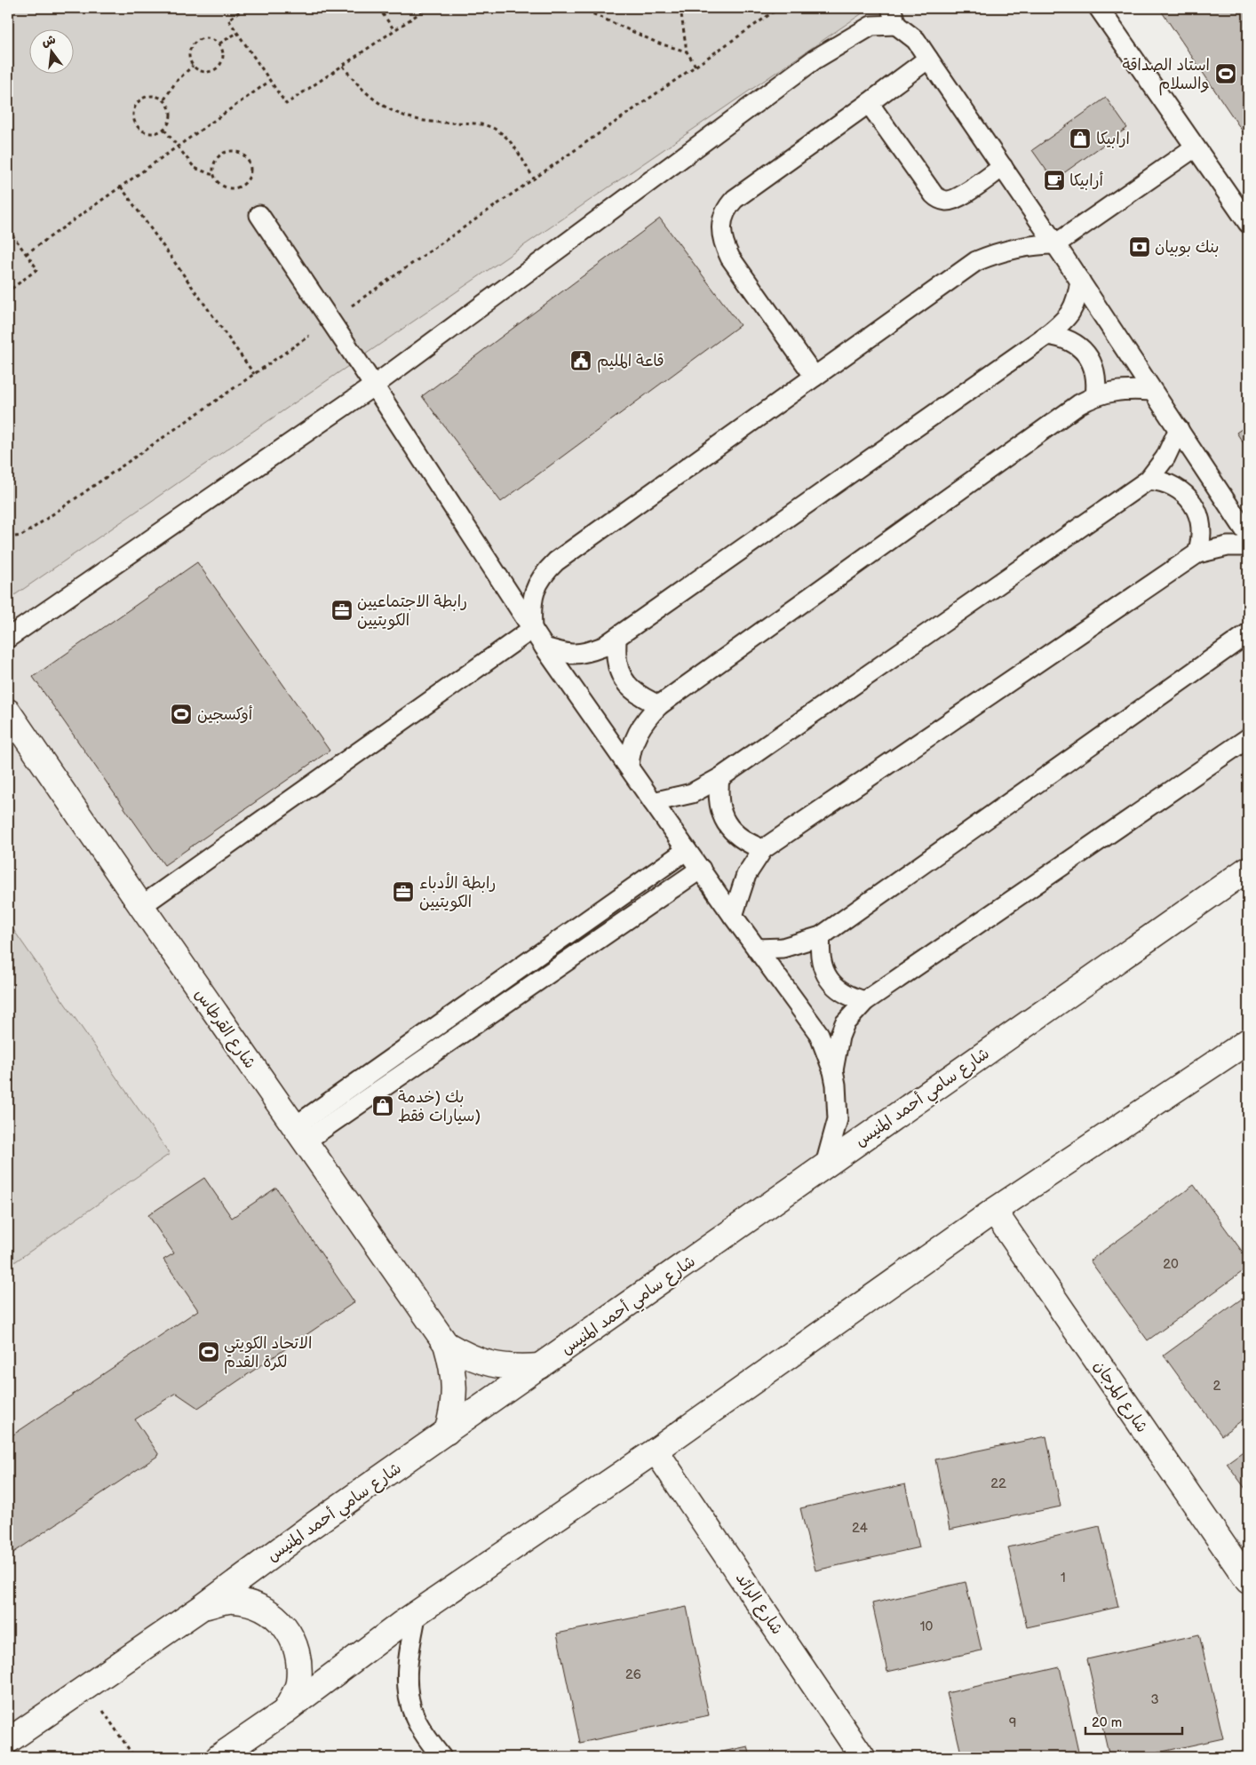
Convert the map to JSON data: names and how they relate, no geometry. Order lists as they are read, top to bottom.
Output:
{
  "streets": {
    "main road": [
      "شارع القرطاس",
      "شارع سامي أحمد المنيس",
      "شارع المرجان",
      "شارع الرائد"
    ]
  },
  "crossings": [
    ["شارع القرطاس", "شارع سامي أحمد المنيس"]
  ],
  "places": {
    "sports": ["استاد الصداقة والسلام", "أوكسجين", "الاتحاد الكويتي لكرة القدم"],
    "shop": ["ارابيكا", "بك (خدمة سيارات فقط)"],
    "cafe": ["أرابيكا"],
    "bank": ["بنك بوبيان"],
    "public building": ["قاعة المليم"],
    "office": ["رابطة الاجتماعيين الكويتيين", "رابطة الأدباء الكويتيين"]
  },
  "house_numbers": [
    "20",
    "2",
    "22",
    "24",
    "1",
    "10",
    "26",
    "3",
    "9"
  ],
  "scale_bar": "20 m",
  "north": "top"
}
